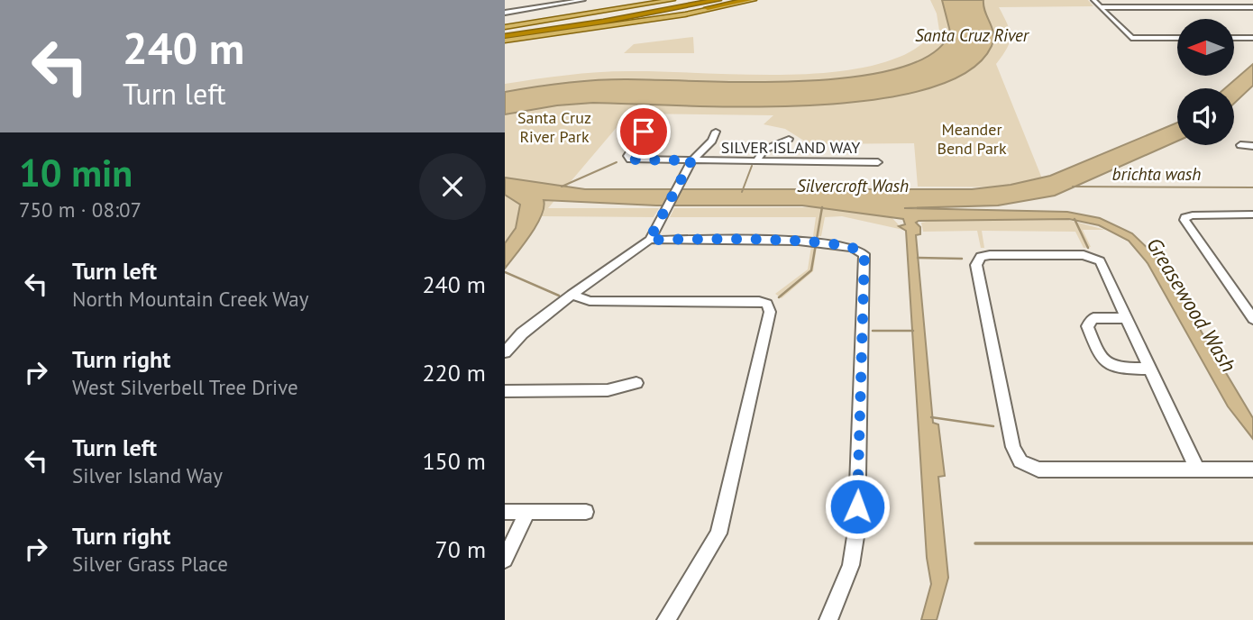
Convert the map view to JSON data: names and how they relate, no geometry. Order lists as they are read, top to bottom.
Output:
{
  "streets": {
    "street": ["SILVER ISLAND WAY"]
  },
  "water": [
    "Santa Cruz River",
    "brichta wash",
    "Silvercroft Wash",
    "Greasewood Wash"
  ],
  "parks": ["Santa Cruz River Park", "Meander Bend Park"],
  "north": "left",
  "page": {
    "turn": ["240 m", "Turn left"],
    "heading": ["10 min", "750 m · 08:07"],
    "list": [
      {
        "name": "Turn left",
        "note": "North Mountain Creek Way",
        "value": "240 m"
      },
      {
        "name": "Turn right",
        "note": "West Silverbell Tree Drive",
        "value": "220 m"
      },
      {
        "name": "Turn left",
        "note": "Silver Island Way",
        "value": "150 m"
      },
      {
        "name": "Turn right",
        "note": "Silver Grass Place",
        "value": "70 m"
      }
    ]
  }
}
